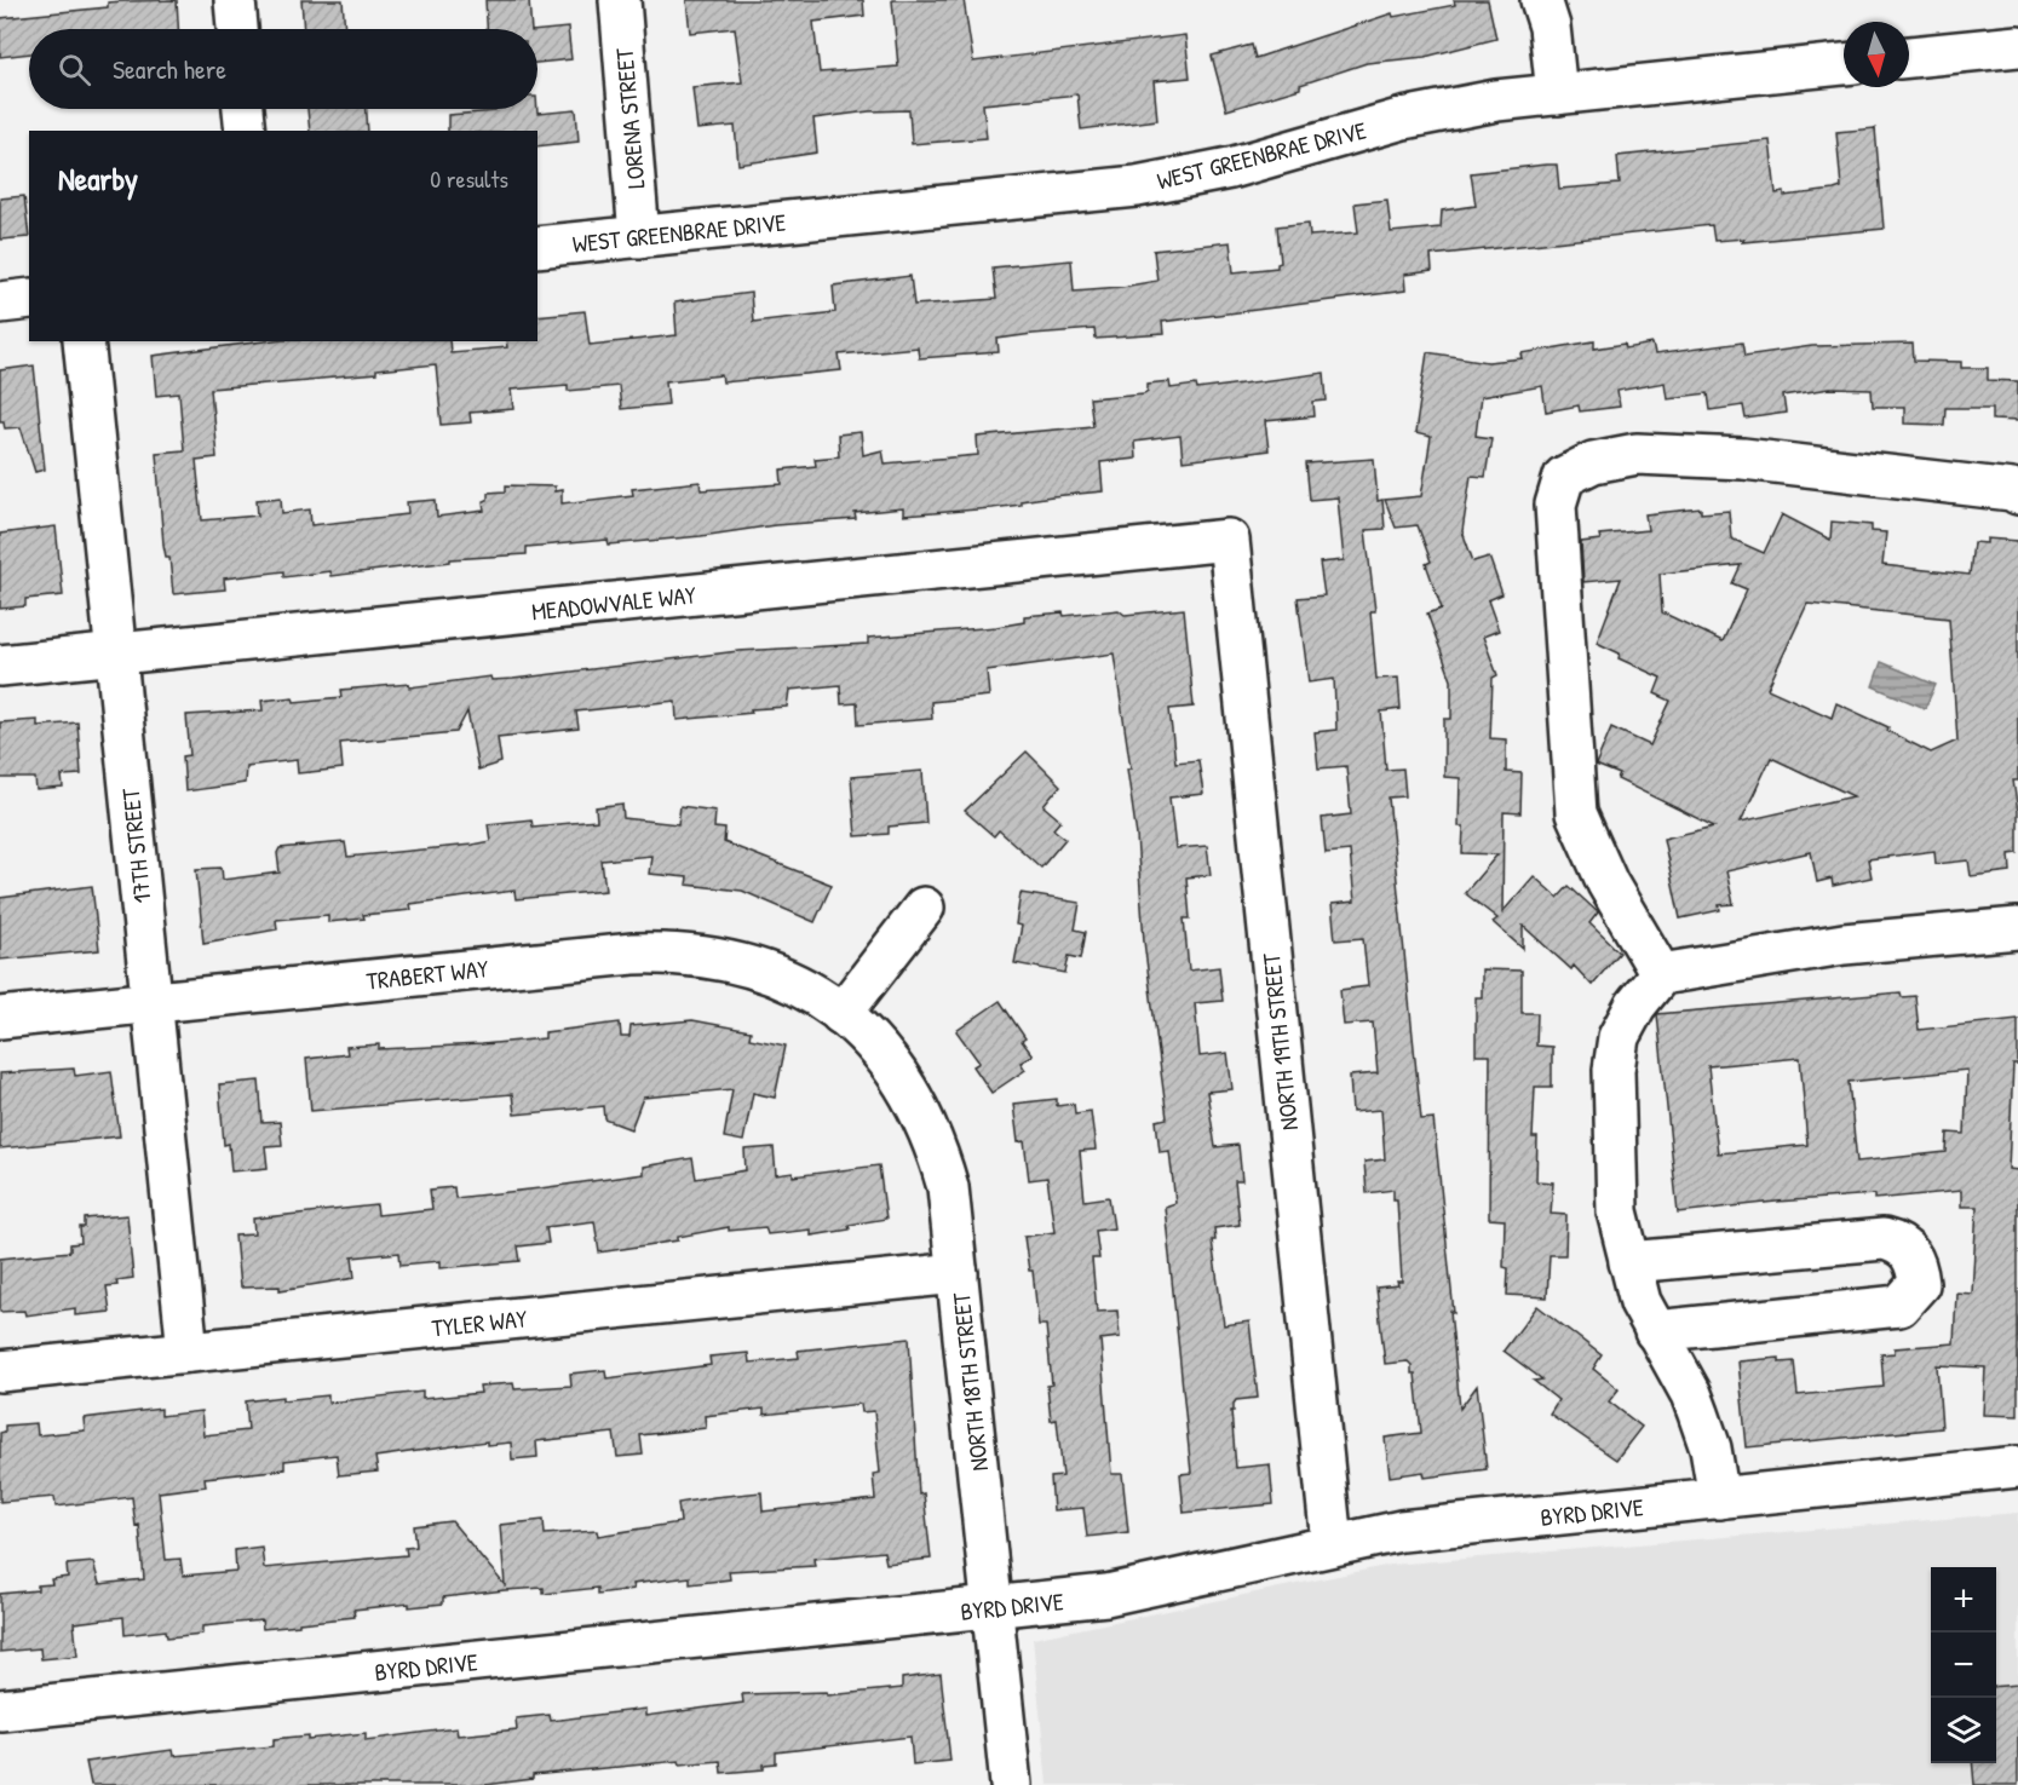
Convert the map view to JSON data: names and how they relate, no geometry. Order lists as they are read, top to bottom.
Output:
{
  "streets": {
    "street": [
      "LORENA STREET",
      "WEST GREENBRAE DRIVE",
      "MEADOWVALE WAY",
      "17TH STREET",
      "TRABERT WAY",
      "NORTH 19TH STREET",
      "TYLER WAY",
      "NORTH 18TH STREET",
      "BYRD DRIVE"
    ]
  },
  "crossings": [
    ["LORENA STREET", "WEST GREENBRAE DRIVE"],
    ["MEADOWVALE WAY", "17TH STREET"],
    ["MEADOWVALE WAY", "NORTH 19TH STREET"],
    ["17TH STREET", "TRABERT WAY"],
    ["17TH STREET", "TYLER WAY"],
    ["TRABERT WAY", "NORTH 18TH STREET"],
    ["NORTH 19TH STREET", "BYRD DRIVE"],
    ["TYLER WAY", "NORTH 18TH STREET"],
    ["NORTH 18TH STREET", "BYRD DRIVE"]
  ],
  "north": "bottom",
  "page": {
    "search": "Search here",
    "heading": ["Nearby", "0 results"],
    "map_buttons": ["+", "−"]
  }
}
